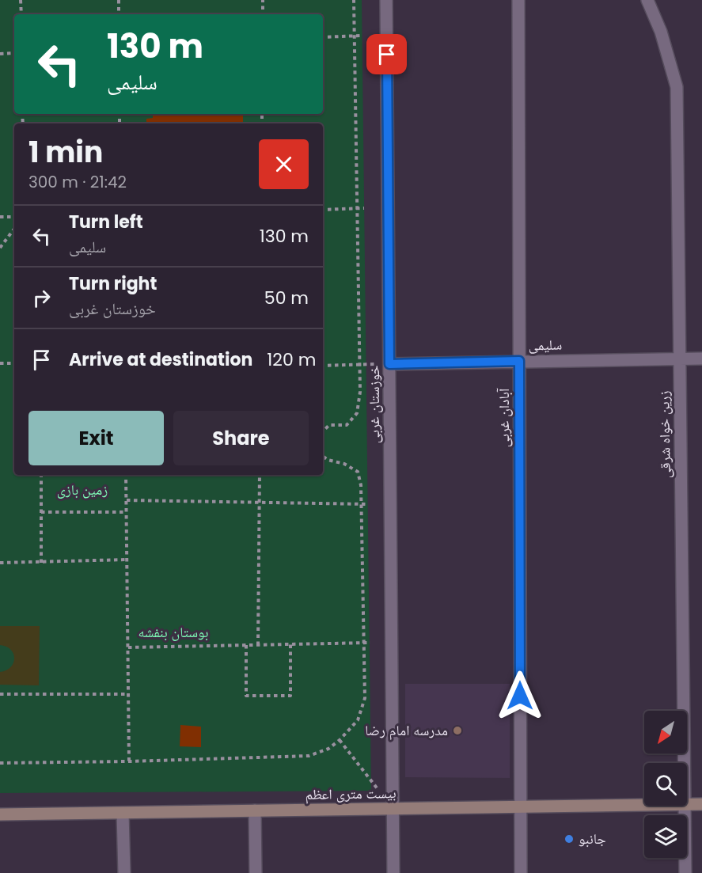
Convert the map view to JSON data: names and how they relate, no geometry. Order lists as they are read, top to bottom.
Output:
{
  "streets": {
    "main road": ["بیست متری اعظم"],
    "street": [
      "سلیمی",
      "خوزستان غربی",
      "آبادان غربی",
      "زرین خواه شرقی"
    ]
  },
  "crossings": [
    ["سلیمی", "خوزستان غربی"],
    ["سلیمی", "آبادان غربی"],
    ["سلیمی", "زرین خواه شرقی"],
    ["خوزستان غربی", "بیست متری اعظم"],
    ["آبادان غربی", "بیست متری اعظم"]
  ],
  "parks": ["زمین بازی", "بوستان بنفشه"],
  "places": ["مدرسه امام رضا", "جانبو"],
  "north": "bottom left",
  "page": {
    "turn": ["130 m", "سلیمی"],
    "heading": ["1 min", "300 m · 21:42"],
    "list": [
      {
        "name": "Turn left",
        "note": "سلیمی",
        "value": "130 m"
      },
      {
        "name": "Turn right",
        "note": "خوزستان غربی",
        "value": "50 m"
      },
      {
        "name": "Arrive at destination",
        "value": "120 m"
      }
    ],
    "buttons": ["Exit", "Share"]
  }
}
